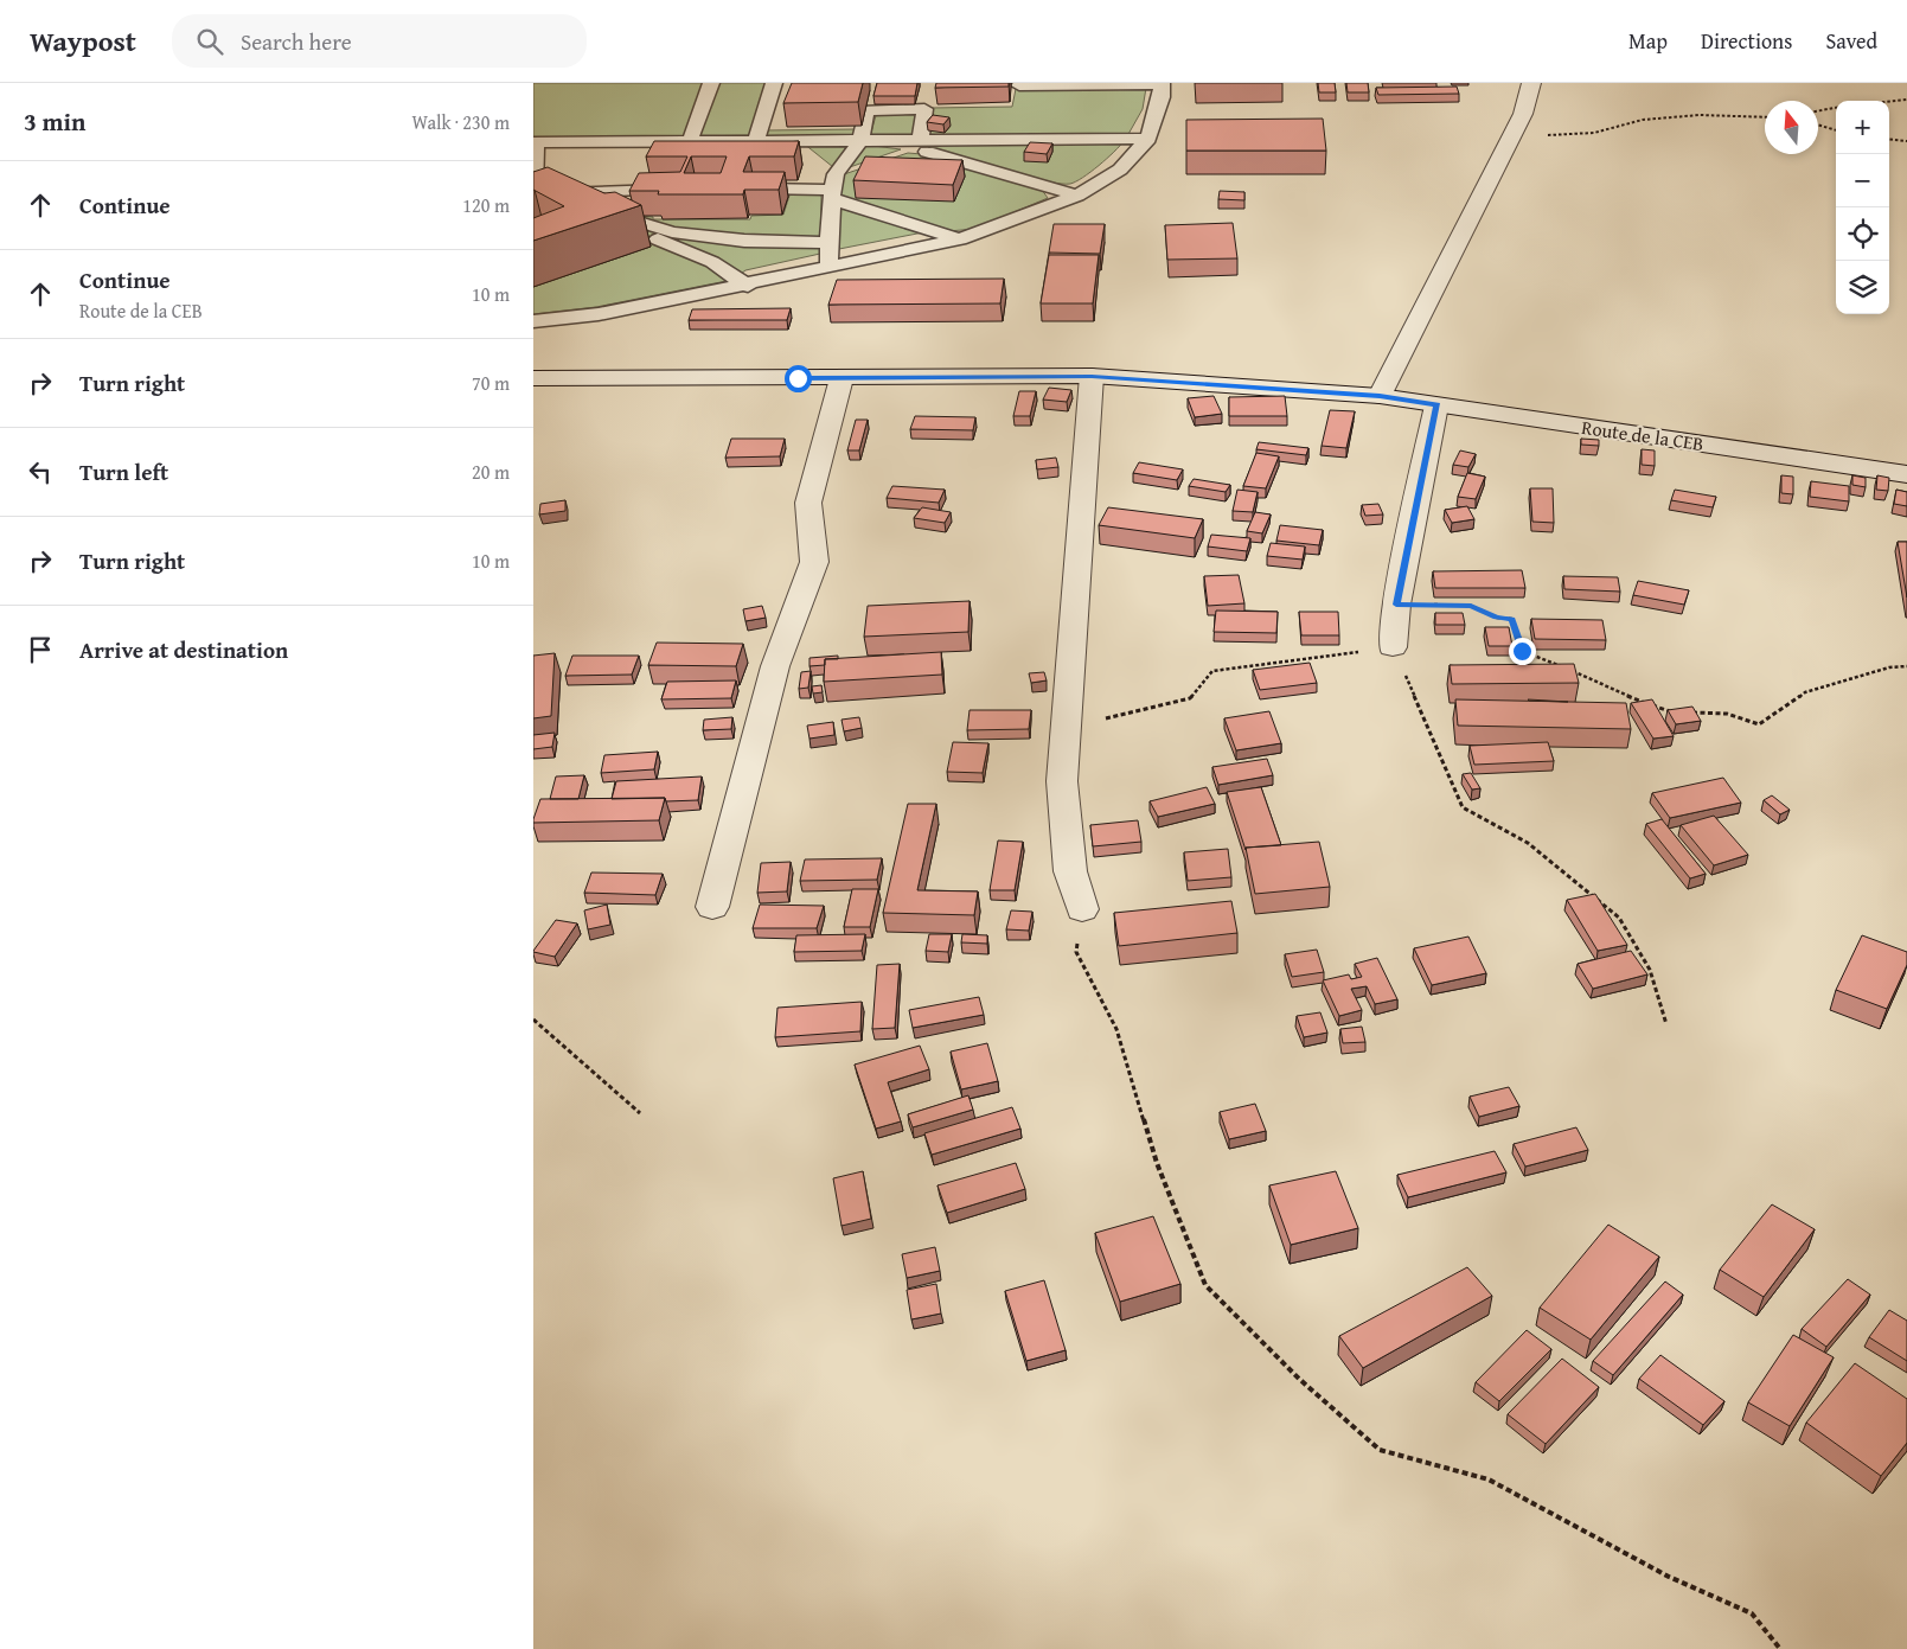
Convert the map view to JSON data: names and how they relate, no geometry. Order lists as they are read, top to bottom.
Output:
{
  "streets": {
    "street": ["Route de la CEB"]
  },
  "north": "top",
  "page": {
    "header": "Waypost",
    "search": "Search here",
    "nav": ["Map", "Directions", "Saved"],
    "heading": ["3 min", "Walk · 230 m"],
    "map_buttons": ["+", "−"],
    "list": [
      ["Continue", "120 m"],
      ["Continue", "Route de la CEB", "10 m"],
      ["Turn right", "70 m"],
      ["Turn left", "20 m"],
      ["Turn right", "10 m"],
      "Arrive at destination"
    ]
  }
}
